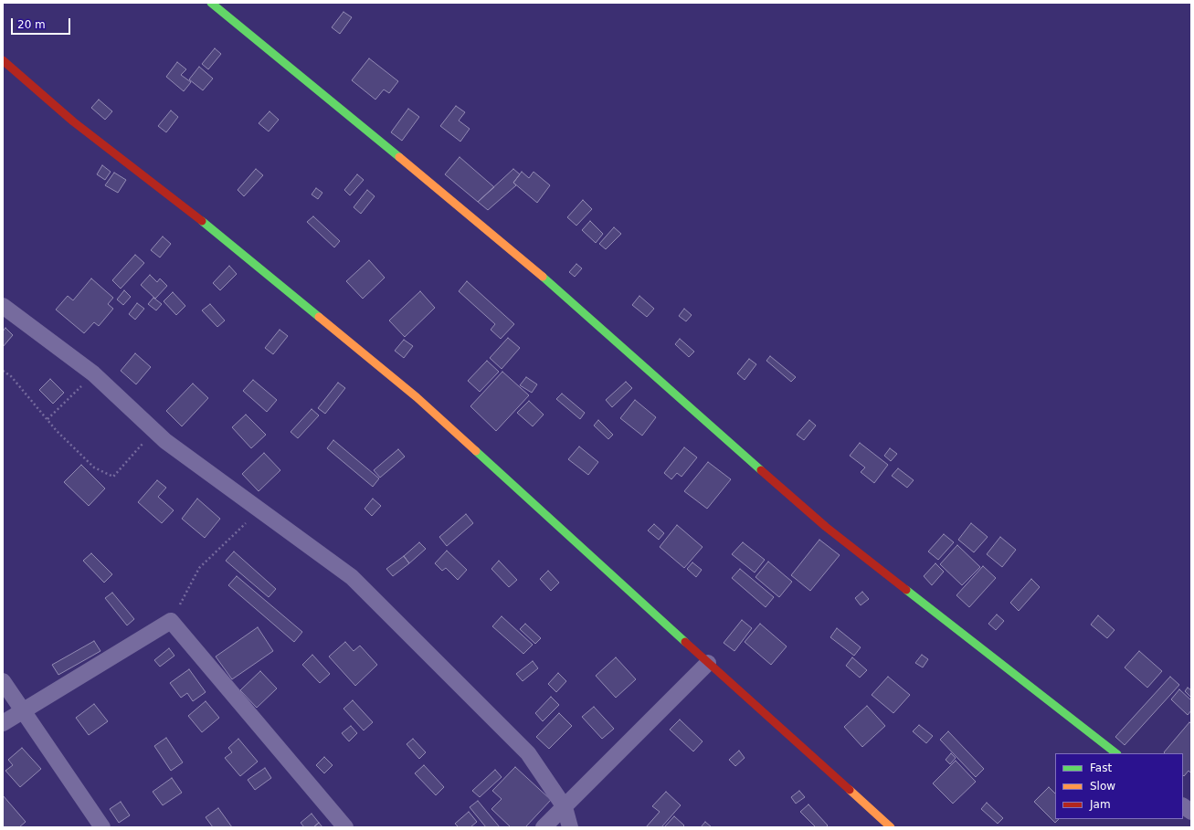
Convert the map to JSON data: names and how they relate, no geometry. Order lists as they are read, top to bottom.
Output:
{
  "legend": ["Fast", "Slow", "Jam"],
  "scale_bar": "20 m"
}
